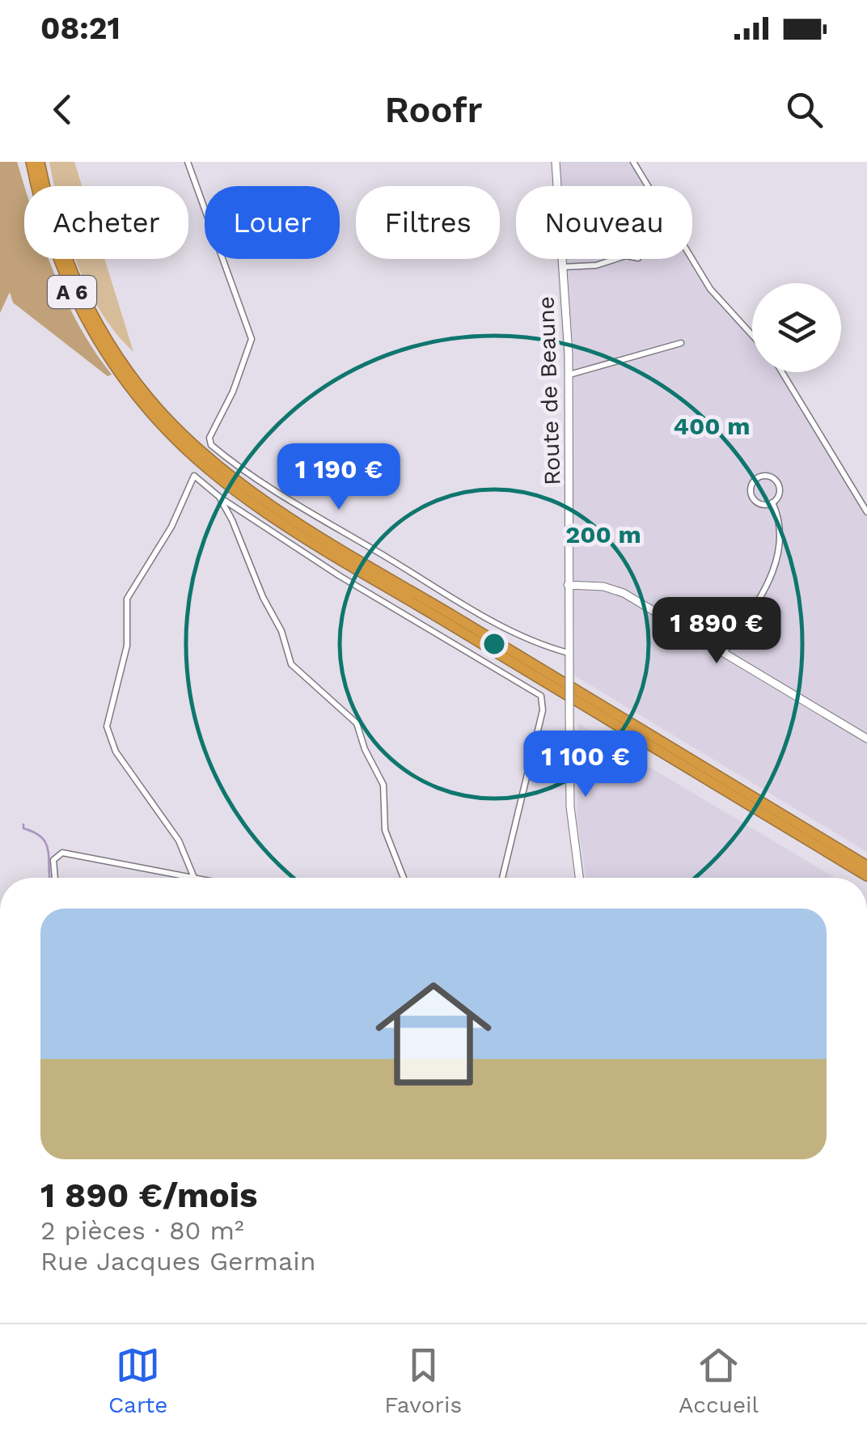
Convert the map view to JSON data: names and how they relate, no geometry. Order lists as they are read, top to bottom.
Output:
{
  "streets": {
    "highway": ["A 6"],
    "main road": ["Route de Beaune"]
  },
  "page": {
    "status": "08:21",
    "header": "Roofr",
    "chip": [
      "Acheter",
      "Louer",
      "Filtres",
      "Nouveau"
    ],
    "price": ["1 190 €", "1 890 €", "1 100 €"],
    "list": [
      {
        "name": "1 890 €/mois",
        "note": "2 pièces · 80 m² · Rue Jacques Germain"
      }
    ],
    "tabs": ["Carte", "Favoris", "Accueil"]
  },
  "rings": ["400 m", "200 m"]
}
